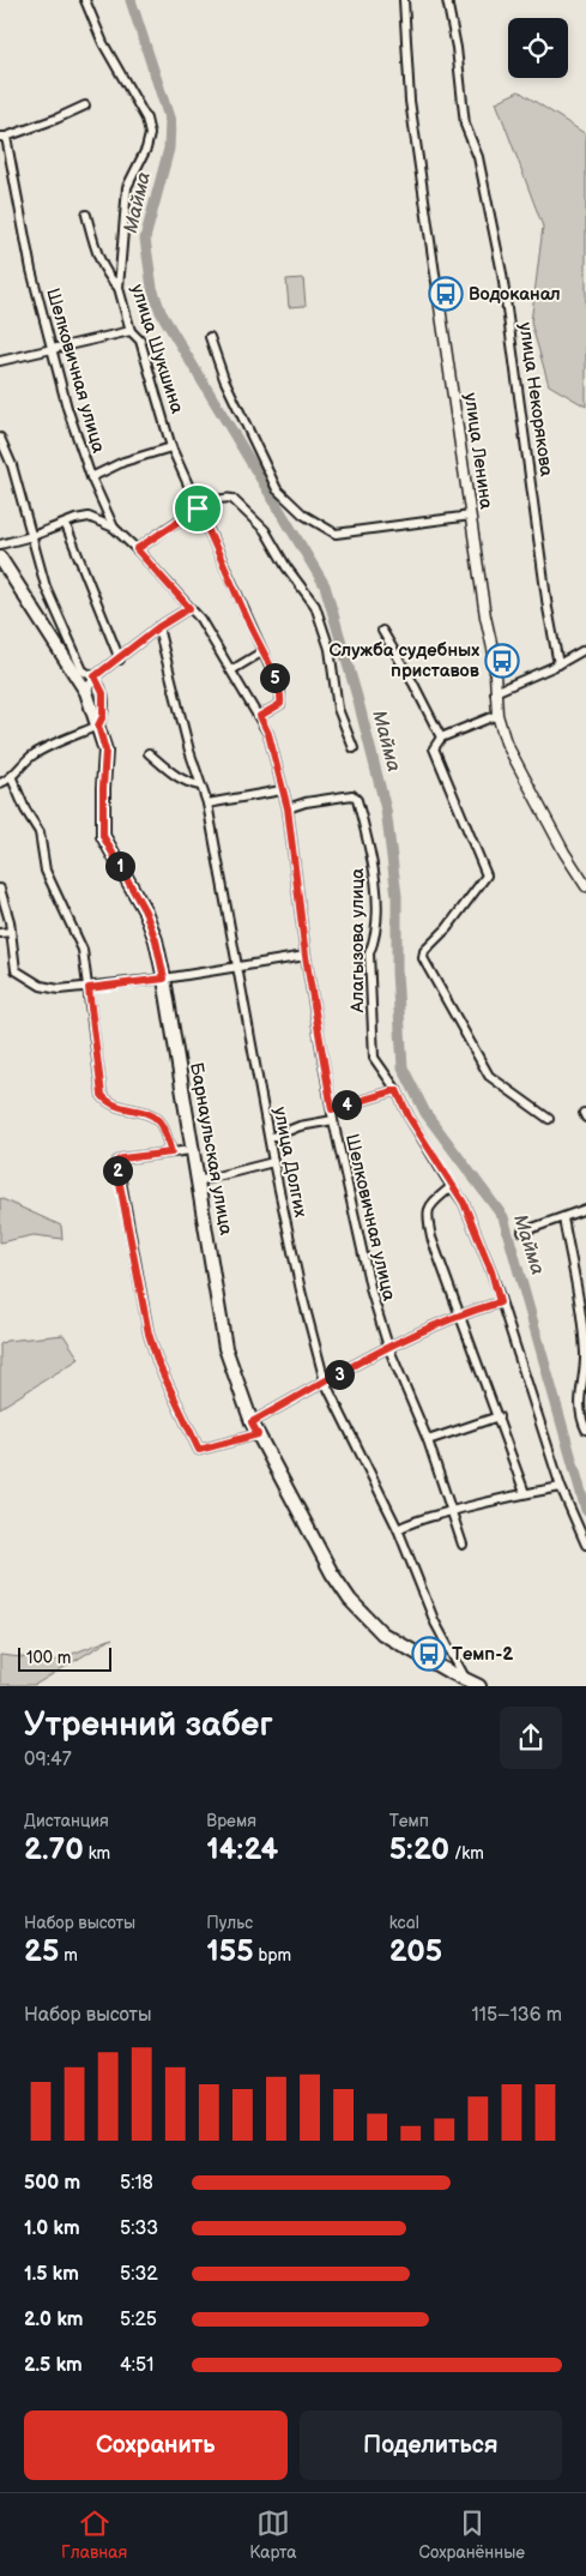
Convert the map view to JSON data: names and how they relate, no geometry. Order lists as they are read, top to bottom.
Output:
{
  "streets": {
    "main road": ["Барнаульская улица"],
    "street": [
      "улица Шукшина",
      "Шелковичная улица",
      "улица Некорякова",
      "улица Ленина",
      "Алагызова улица",
      "улица Долгих"
    ]
  },
  "crossings": [
    ["улица Шукшина", "Шелковичная улица"],
    ["Шелковичная улица", "Алагызова улица"],
    ["Барнаульская улица", "улица Долгих"]
  ],
  "water": ["Майма"],
  "places": {
    "bus stop": ["Водоканал", "Служба судебных приставов", "Темп-2"]
  },
  "scale_bar": "100 m",
  "page": {
    "pins": [
      "5",
      "1",
      "4",
      "2",
      "3"
    ],
    "scale": "100 m",
    "heading": ["Утренний забег", "09:47"],
    "stats": [
      ["Дистанция", "2.70 km"],
      ["Время", "14:24"],
      ["Темп", "5:20 /km"],
      ["Набор высоты", "25 m"],
      ["Пульс", "155 bpm"],
      ["kcal", "205"]
    ],
    "chart": ["Набор высоты", "115–136 m"],
    "list": [
      {
        "name": "500 m",
        "note": "5:18"
      },
      {
        "name": "1.0 km",
        "note": "5:33"
      },
      {
        "name": "1.5 km",
        "note": "5:32"
      },
      {
        "name": "2.0 km",
        "note": "5:25"
      },
      {
        "name": "2.5 km",
        "note": "4:51"
      }
    ],
    "buttons": ["Сохранить", "Поделиться"],
    "tabs": ["Главная", "Карта", "Сохранённые"]
  }
}
